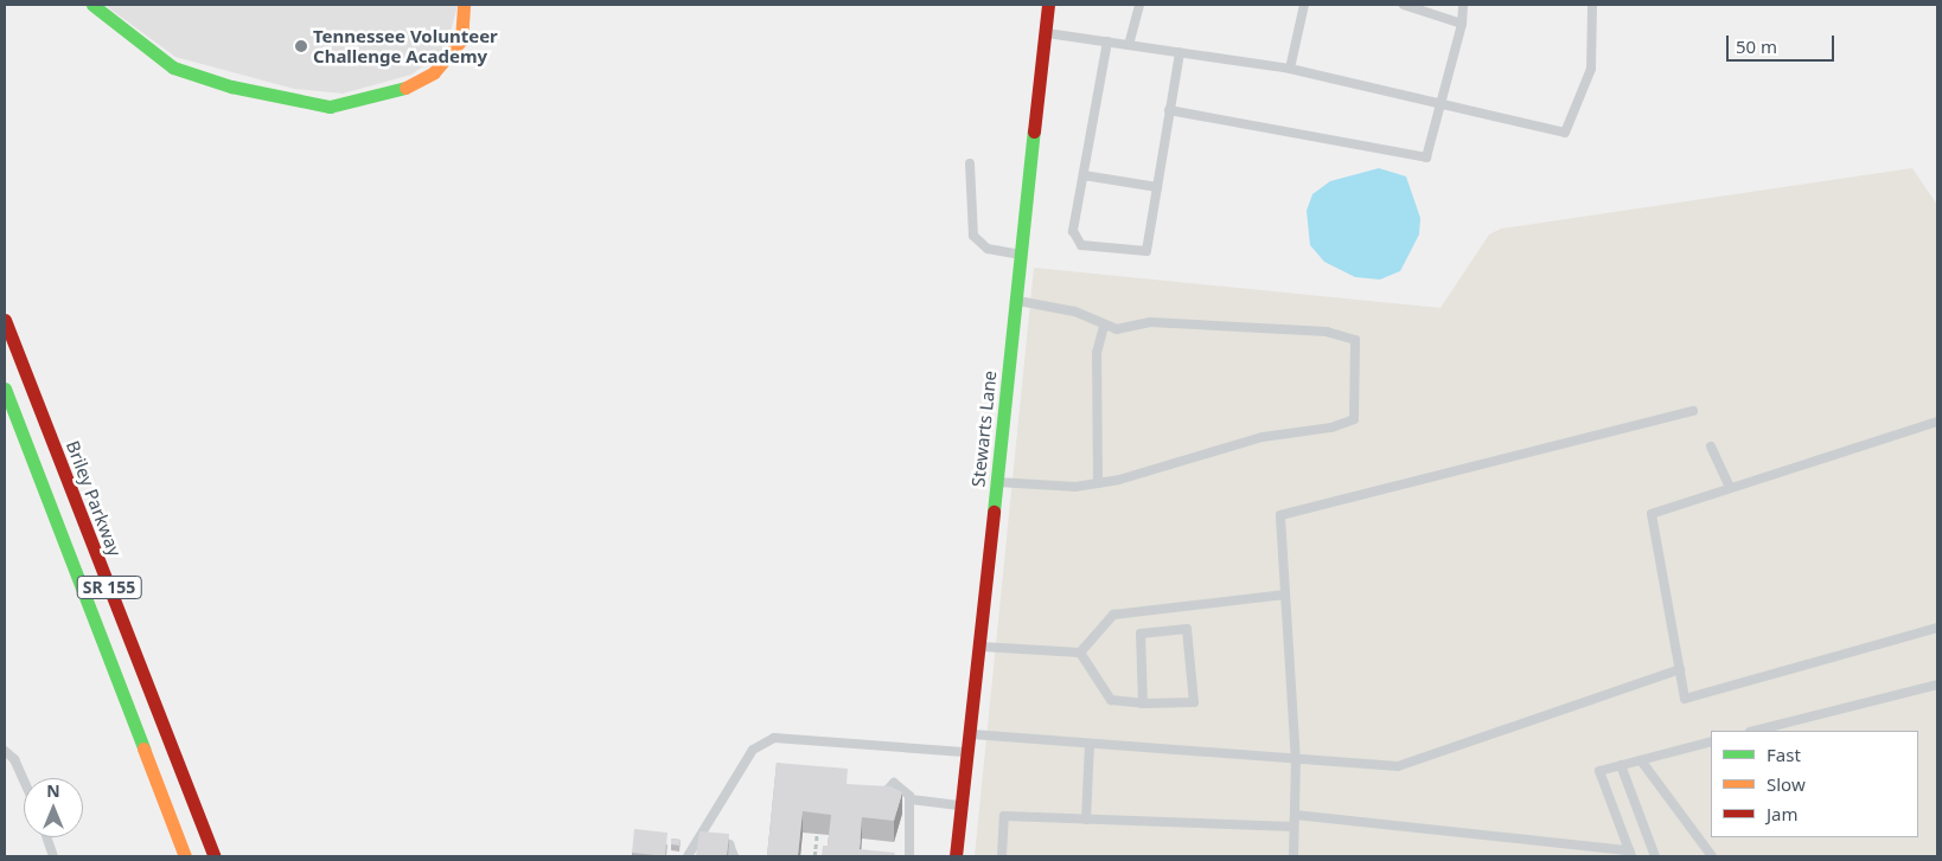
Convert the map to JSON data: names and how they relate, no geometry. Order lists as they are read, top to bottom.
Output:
{
  "streets": {
    "main road": ["Stewarts Lane", "Briley Parkway", "SR 155"]
  },
  "places": ["Tennessee Volunteer Challenge Academy"],
  "legend": ["Fast", "Slow", "Jam"],
  "scale_bar": "50 m",
  "north": "top"
}
